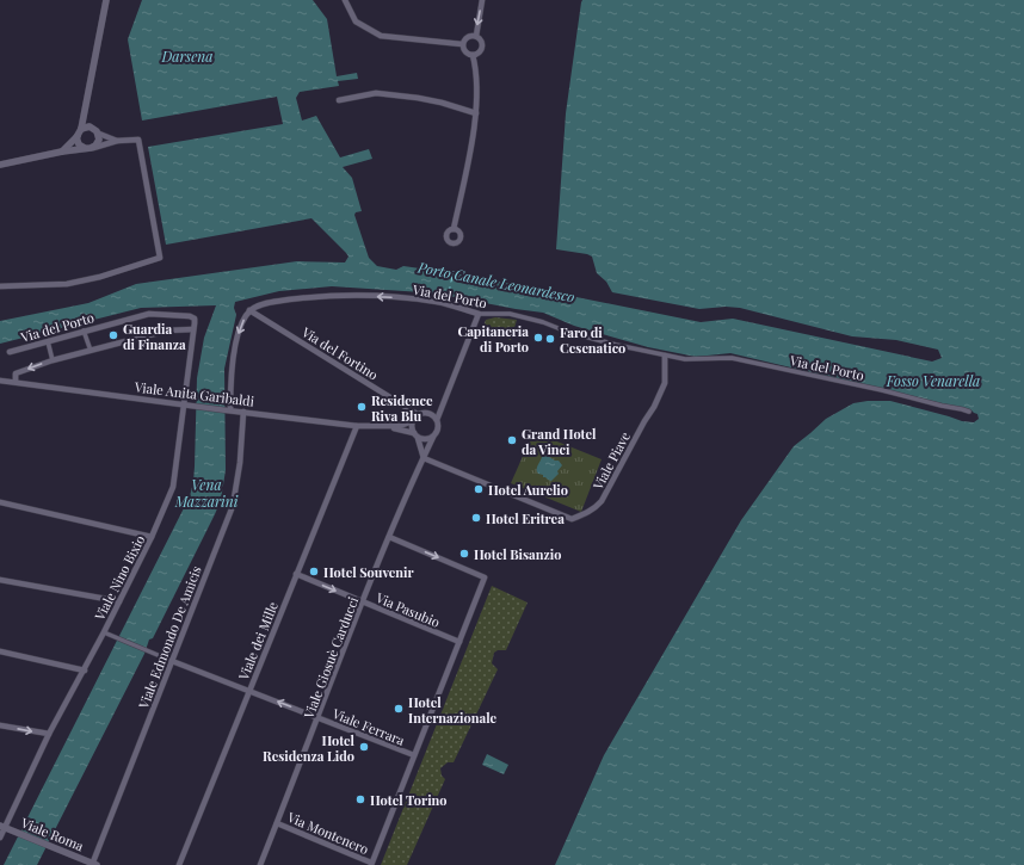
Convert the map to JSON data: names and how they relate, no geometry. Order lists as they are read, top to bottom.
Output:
{
  "streets": {
    "street": [
      "Via del Porto",
      "Via del Fortino",
      "Viale Anita Garibaldi",
      "Viale Piave",
      "Viale Nino Bixio",
      "Via Pasubio",
      "Viale Edmondo De Amicis",
      "Viale dei Mille",
      "Viale Giosuè Carducci",
      "Viale Ferrara",
      "Via Montenero",
      "Viale Roma"
    ]
  },
  "crossings": [
    ["Via del Porto", "Via del Fortino"],
    ["Via del Porto", "Viale Piave"],
    ["Via del Porto", "Viale Nino Bixio"],
    ["Via del Fortino", "Viale Anita Garibaldi"],
    ["Via del Fortino", "Viale Giosuè Carducci"],
    ["Viale Anita Garibaldi", "Viale Nino Bixio"],
    ["Viale Anita Garibaldi", "Viale Edmondo De Amicis"],
    ["Viale Anita Garibaldi", "Viale dei Mille"],
    ["Viale Anita Garibaldi", "Viale Giosuè Carducci"],
    ["Viale Piave", "Viale Giosuè Carducci"],
    ["Viale Nino Bixio", "Viale Ferrara"],
    ["Viale Nino Bixio", "Viale Roma"],
    ["Via Pasubio", "Viale dei Mille"],
    ["Via Pasubio", "Viale Giosuè Carducci"],
    ["Viale Edmondo De Amicis", "Viale Ferrara"],
    ["Viale Edmondo De Amicis", "Viale Roma"],
    ["Viale dei Mille", "Viale Ferrara"],
    ["Viale Giosuè Carducci", "Viale Ferrara"],
    ["Viale Giosuè Carducci", "Via Montenero"]
  ],
  "one_way": ["Via Pasubio"],
  "water": [
    "Darsena",
    "Porto Canale Leonardesco",
    "Fosso Venarella",
    "Vena Mazzarini"
  ],
  "places": [
    "Guardia di Finanza",
    "Capitaneria di Porto",
    "Faro di Cesenatico",
    "Residence Riva Blu",
    "Grand Hotel da Vinci",
    "Hotel Aurelio",
    "Hotel Eritrea",
    "Hotel Bisanzio",
    "Hotel Souvenir",
    "Hotel Internazionale",
    "Hotel Residenza Lido",
    "Hotel Torino"
  ]
}
